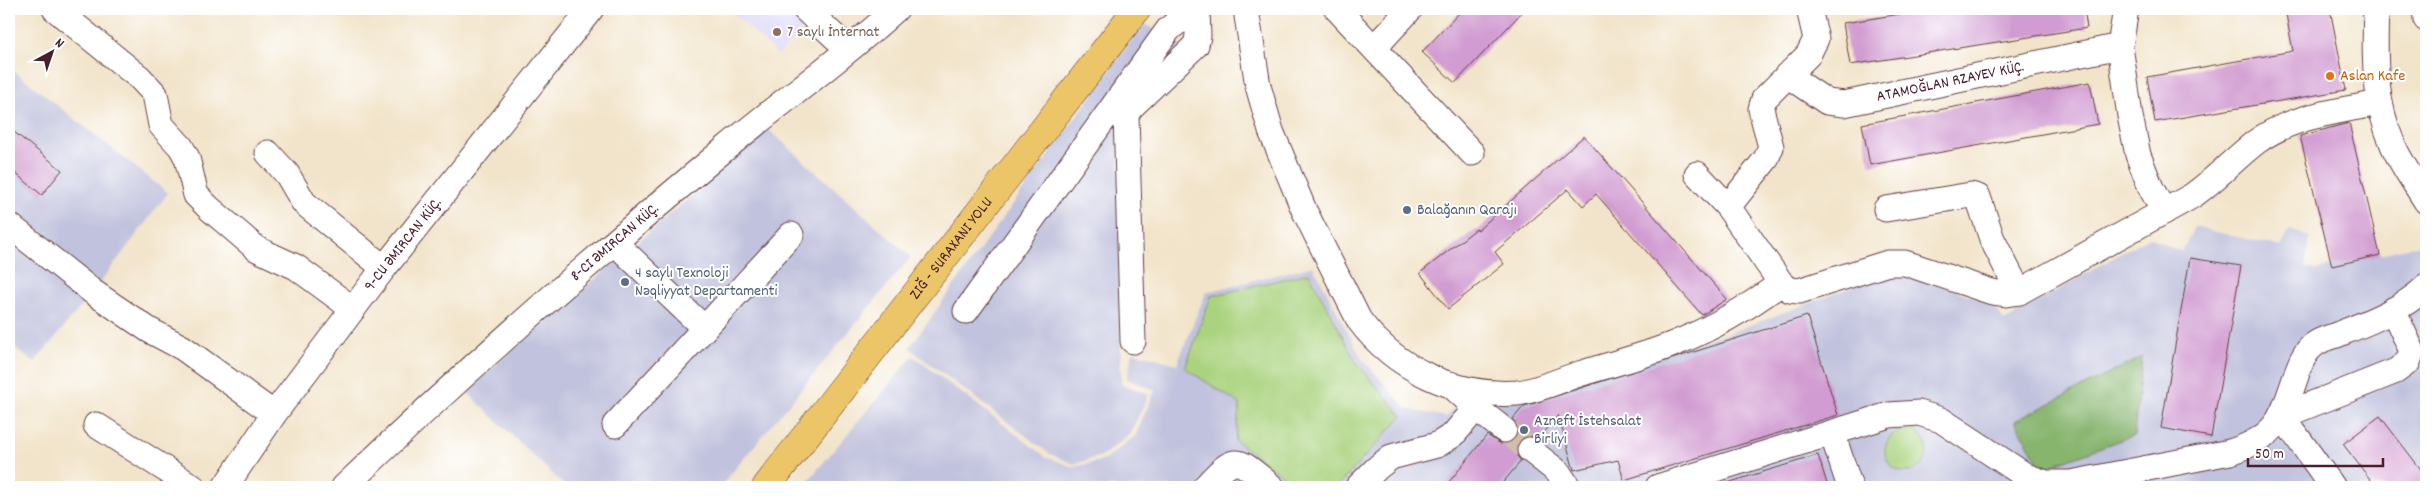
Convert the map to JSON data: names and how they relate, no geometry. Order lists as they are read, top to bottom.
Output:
{
  "streets": {
    "street": ["ATAMOĞLAN RZAYEV KÜÇ.", "8-CI ƏMIRCAN KÜÇ.", "9-CU ƏMIRCAN KÜÇ."]
  },
  "places": [
    "7 saylı İnternat",
    "Aslan Kafe",
    "Balağanın Qarajı",
    "4 saylı Texnoloji Nəqliyyat Departamenti",
    "Azneft İstehsalat Birliyi"
  ],
  "scale_bar": "50 m",
  "north": "top right"
}
